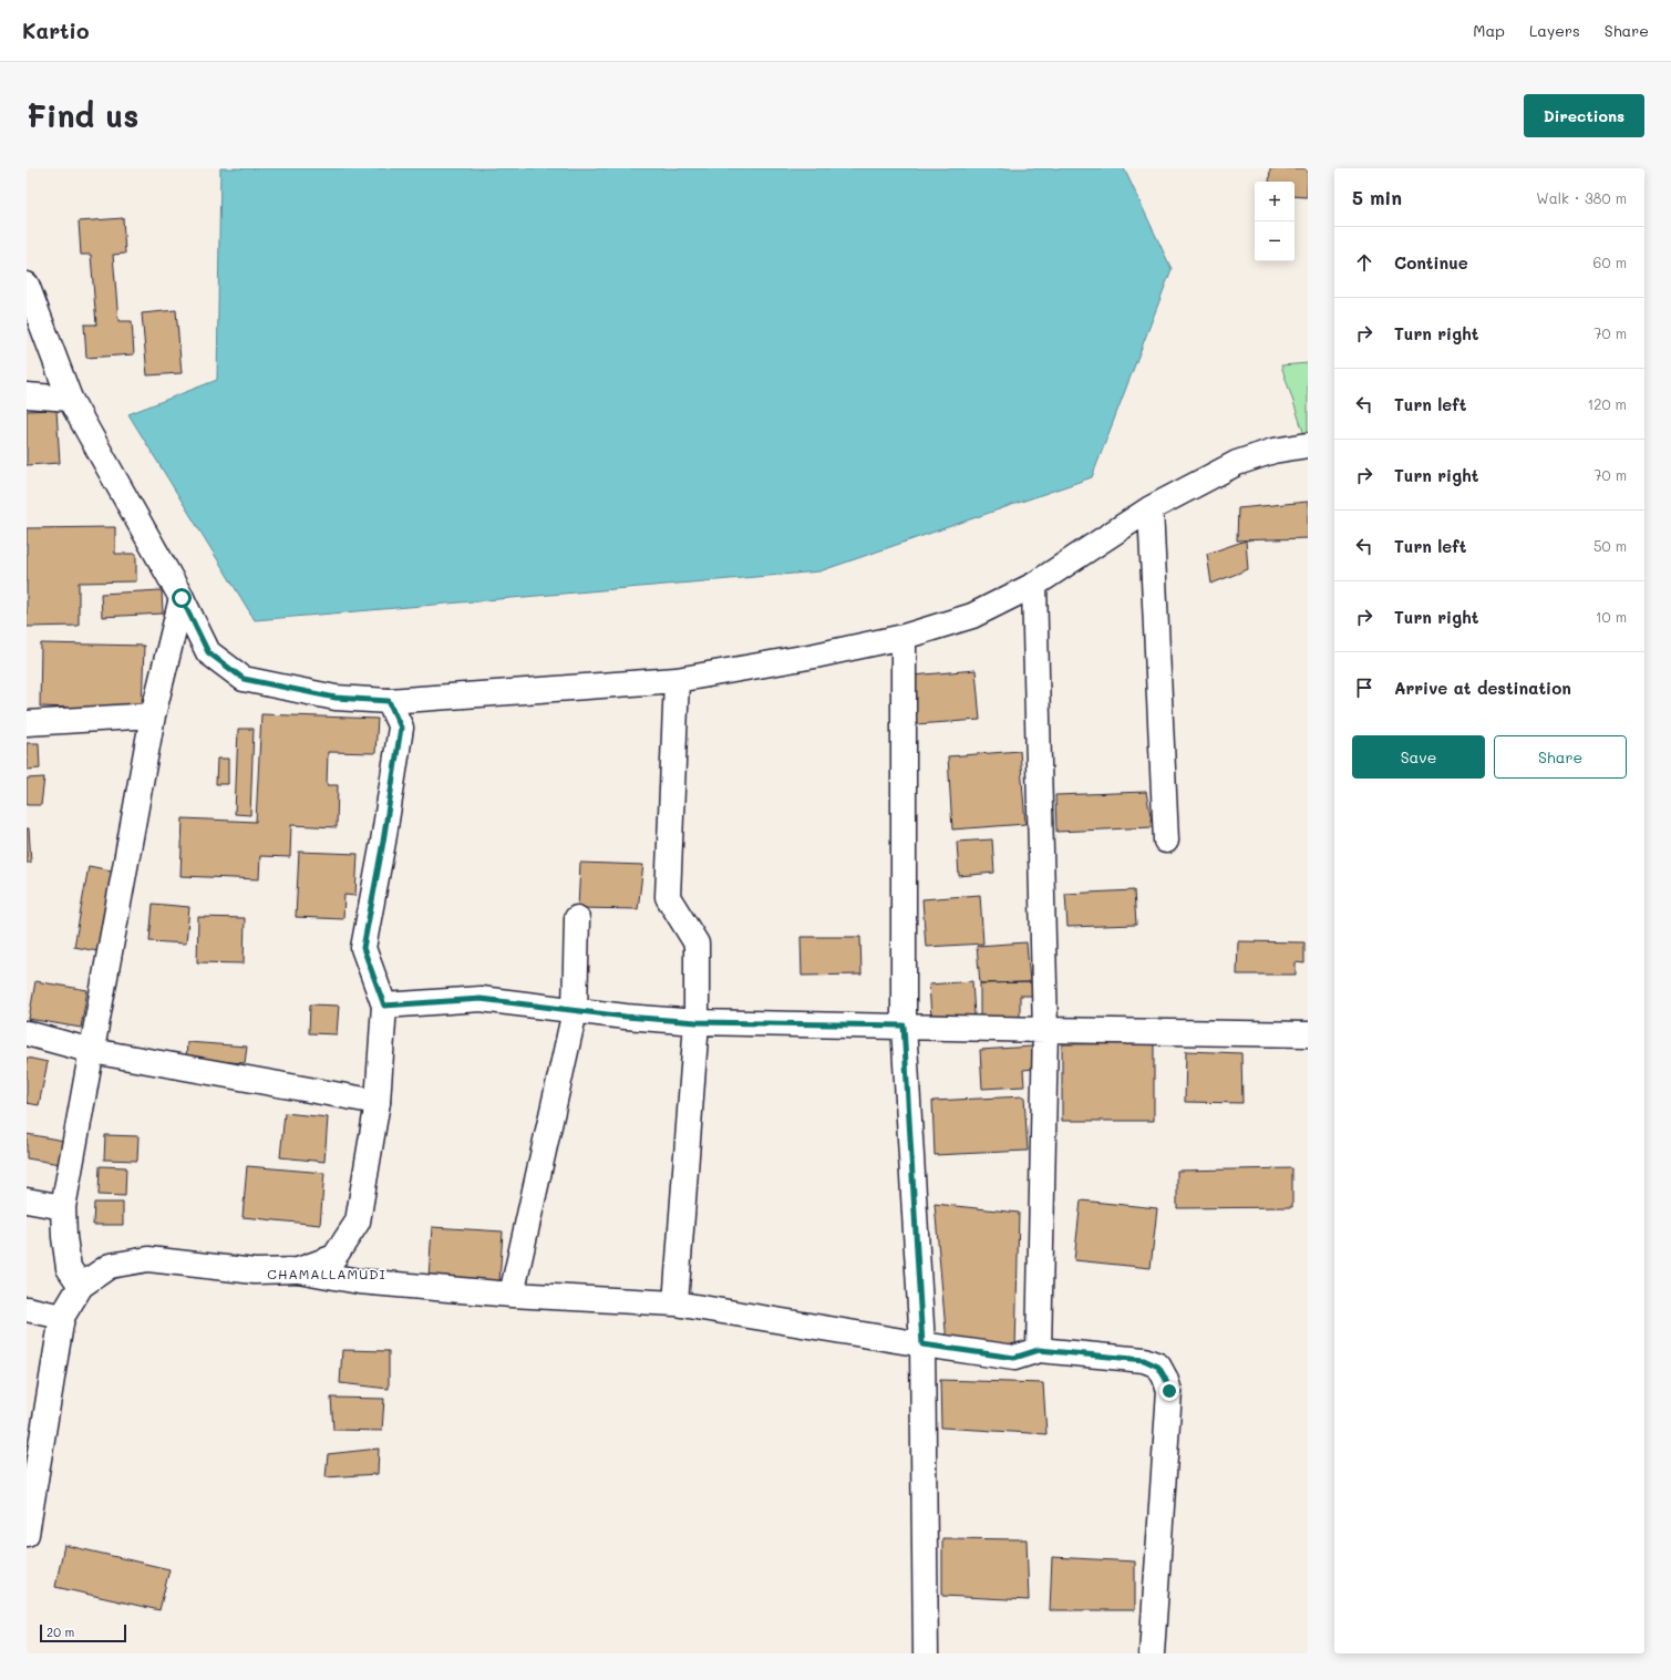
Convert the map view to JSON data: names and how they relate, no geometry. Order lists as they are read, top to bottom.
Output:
{
  "districts": ["CHAMALLAMUDI"],
  "scale_bar": "20 m",
  "page": {
    "header": "Kartio",
    "nav": ["Map", "Layers", "Share"],
    "buttons": [
      "Directions",
      ["Save", "Share"]
    ],
    "title": "Find us",
    "heading": ["5 min", "Walk · 380 m"],
    "map_buttons": ["+", "−"],
    "list": [
      ["Continue", "60 m"],
      ["Turn right", "70 m"],
      ["Turn left", "120 m"],
      ["Turn right", "70 m"],
      ["Turn left", "50 m"],
      ["Turn right", "10 m"],
      "Arrive at destination"
    ],
    "scale": "20 m"
  }
}
